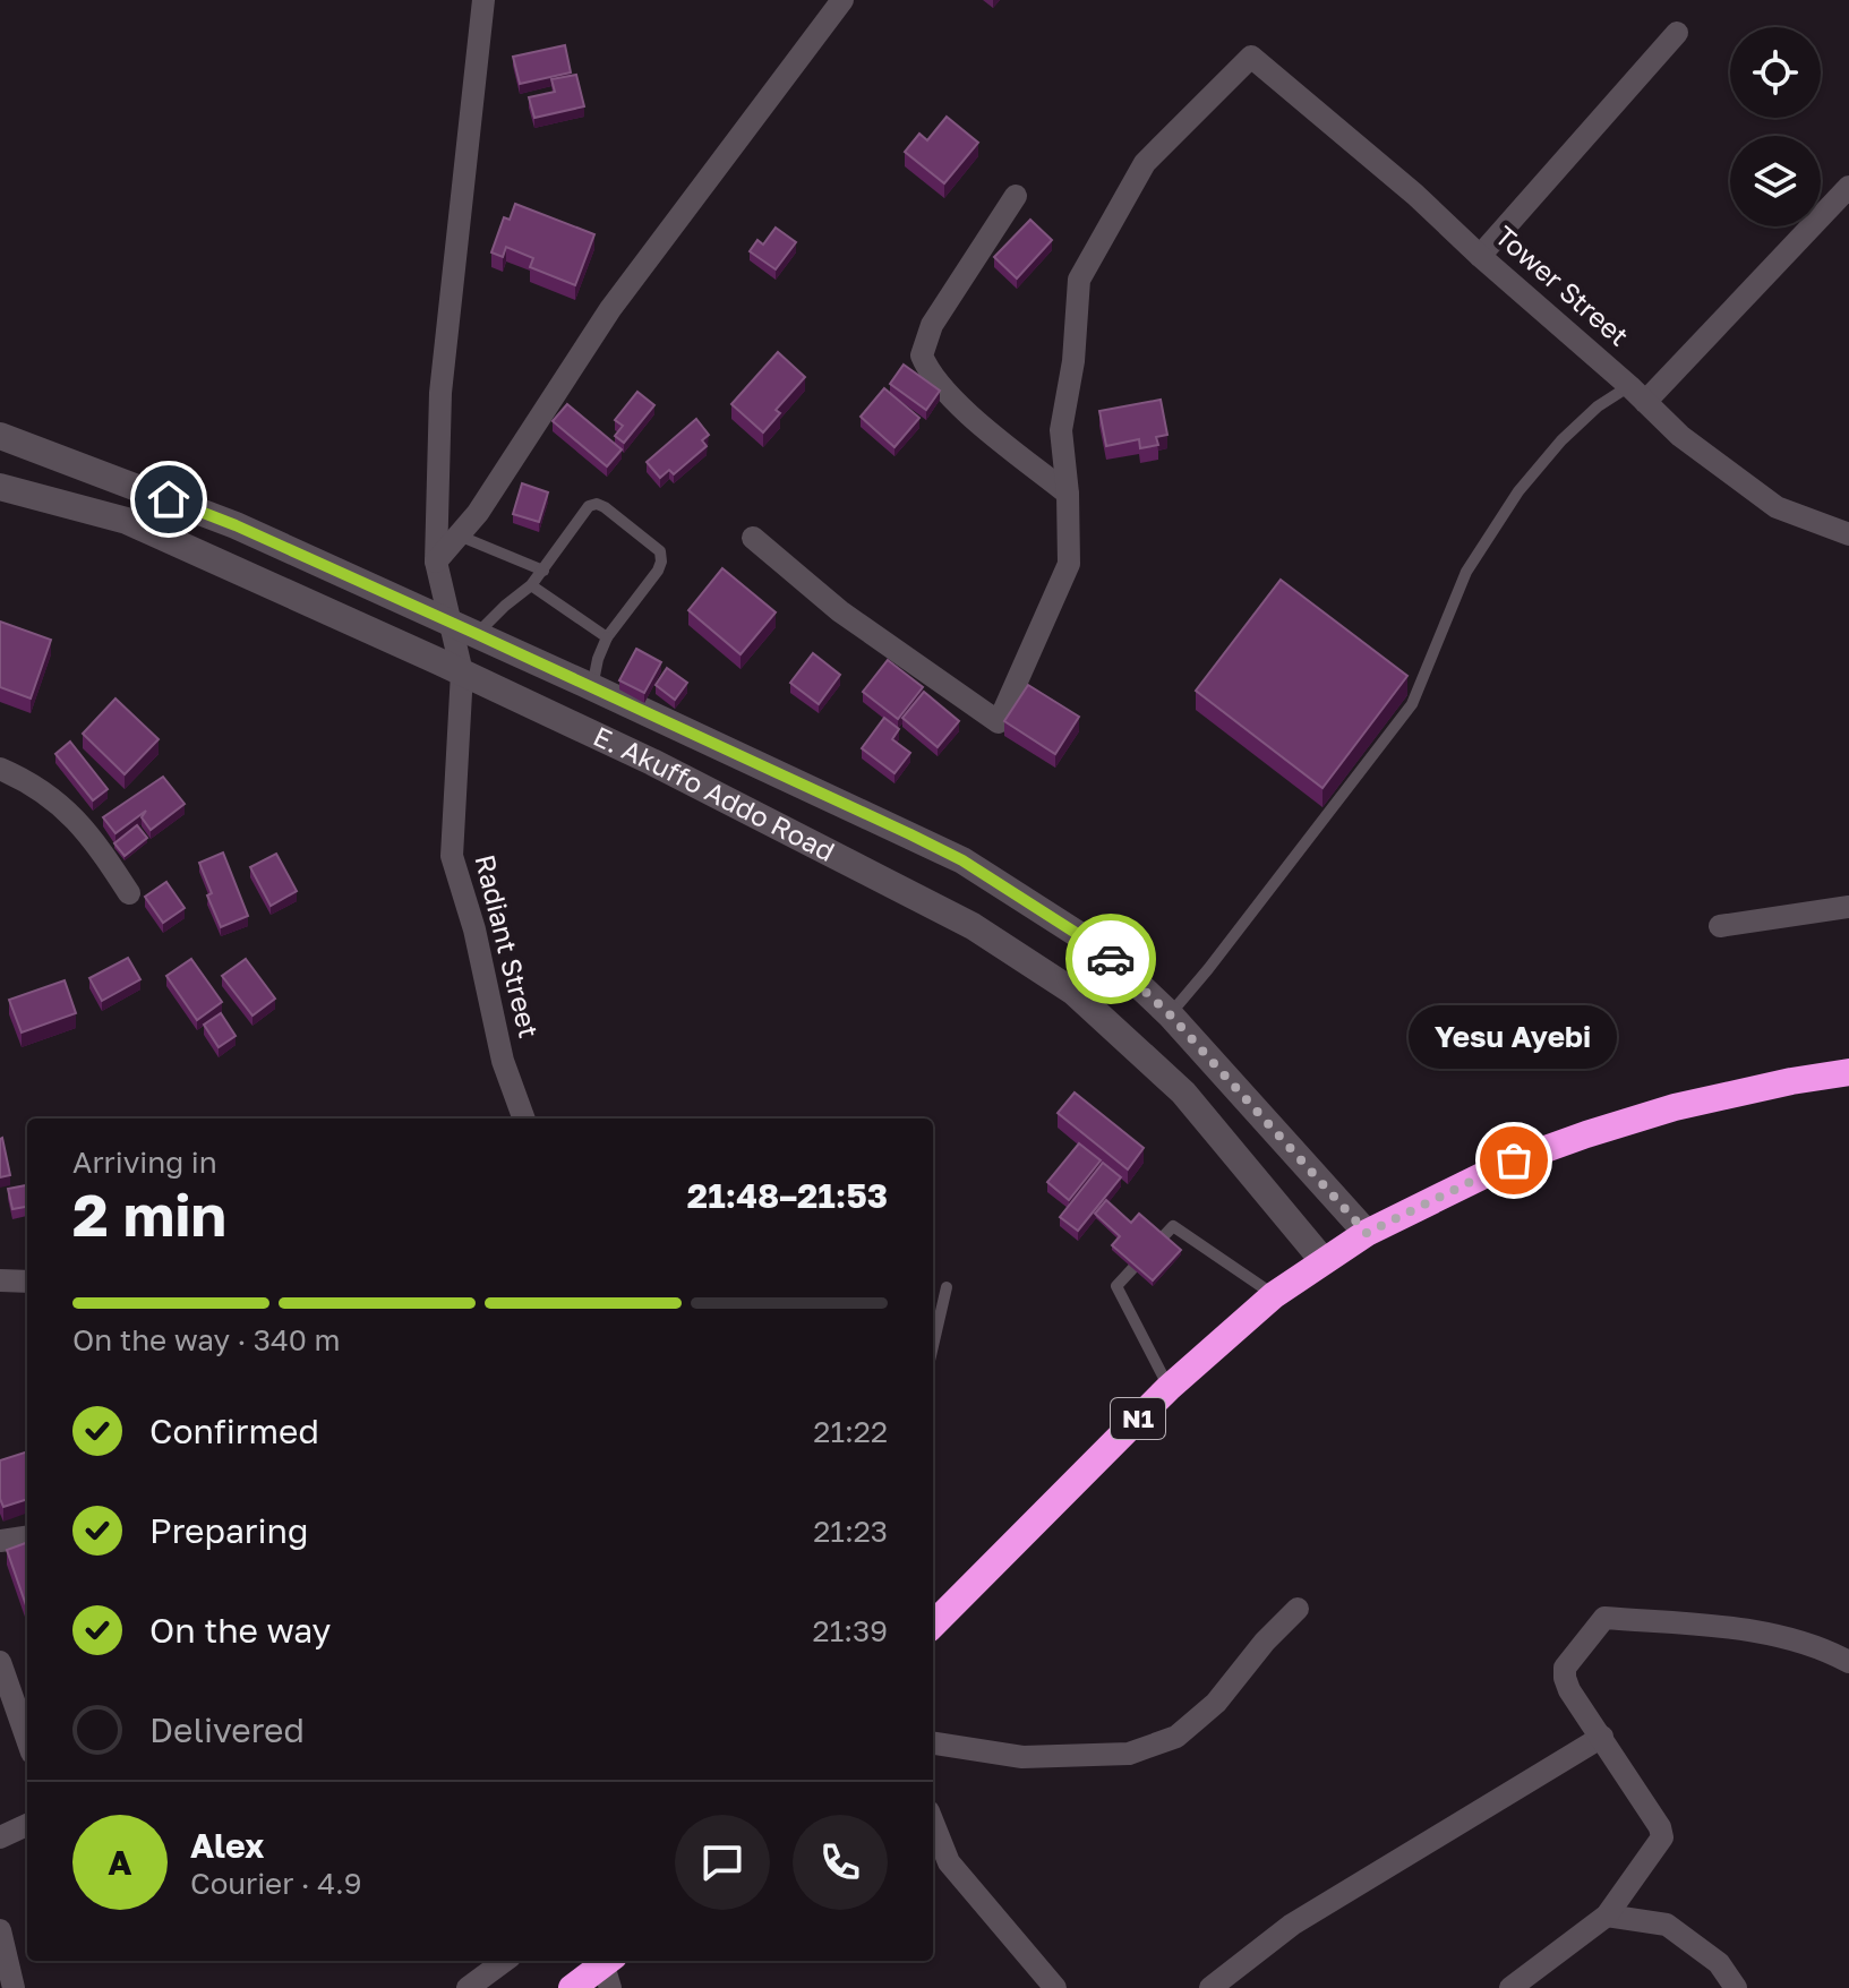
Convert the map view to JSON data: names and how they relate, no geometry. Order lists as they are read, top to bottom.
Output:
{
  "streets": {
    "highway": ["N1"],
    "main road": ["E. Akuffo Addo Road"],
    "street": ["Tower Street", "Radiant Street"]
  },
  "crossings": [
    ["E. Akuffo Addo Road", "Radiant Street"],
    ["E. Akuffo Addo Road", "N1"]
  ],
  "places": ["Yesu Ayebi"],
  "page": {
    "bubble": "Yesu Ayebi",
    "heading": ["2 min", "Arriving in", "21:48–21:53"],
    "panel": ["Alex", "Courier · 4.9"],
    "bar": "On the way · 340 m",
    "list": [
      ["Confirmed", "21:22"],
      ["Preparing", "21:23"],
      ["On the way", "21:39"],
      "Delivered"
    ],
    "round": "A"
  }
}
